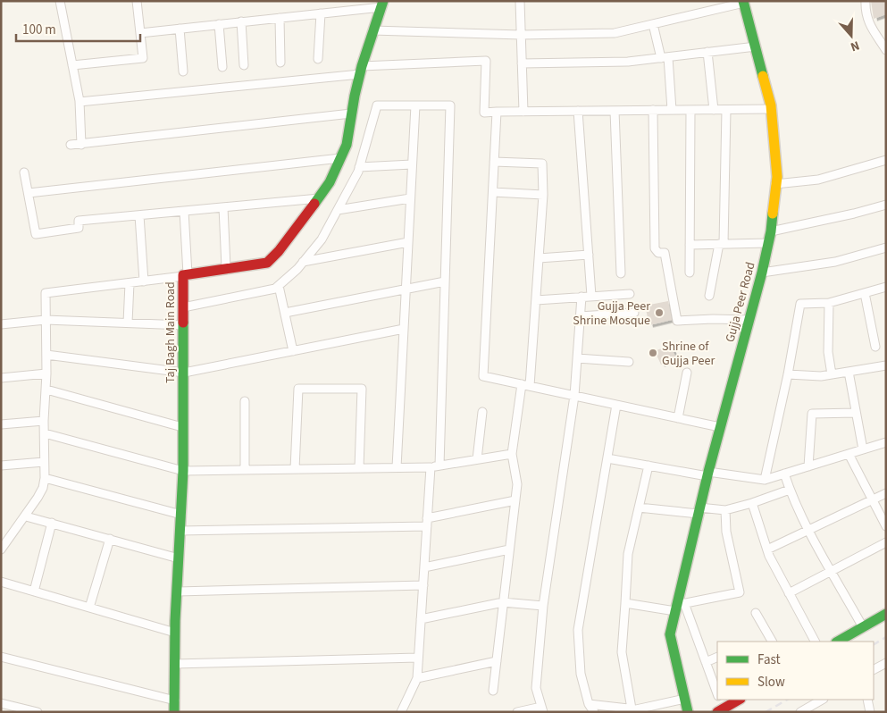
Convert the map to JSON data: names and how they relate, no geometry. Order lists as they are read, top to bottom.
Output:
{
  "streets": {
    "street": ["Gujja Peer Road", "Taj Bagh Main Road"]
  },
  "places": ["Gujja Peer Shrine Mosque", "Shrine of Gujja Peer"],
  "legend": ["Fast", "Slow"],
  "scale_bar": "100 m",
  "north": "bottom"
}
